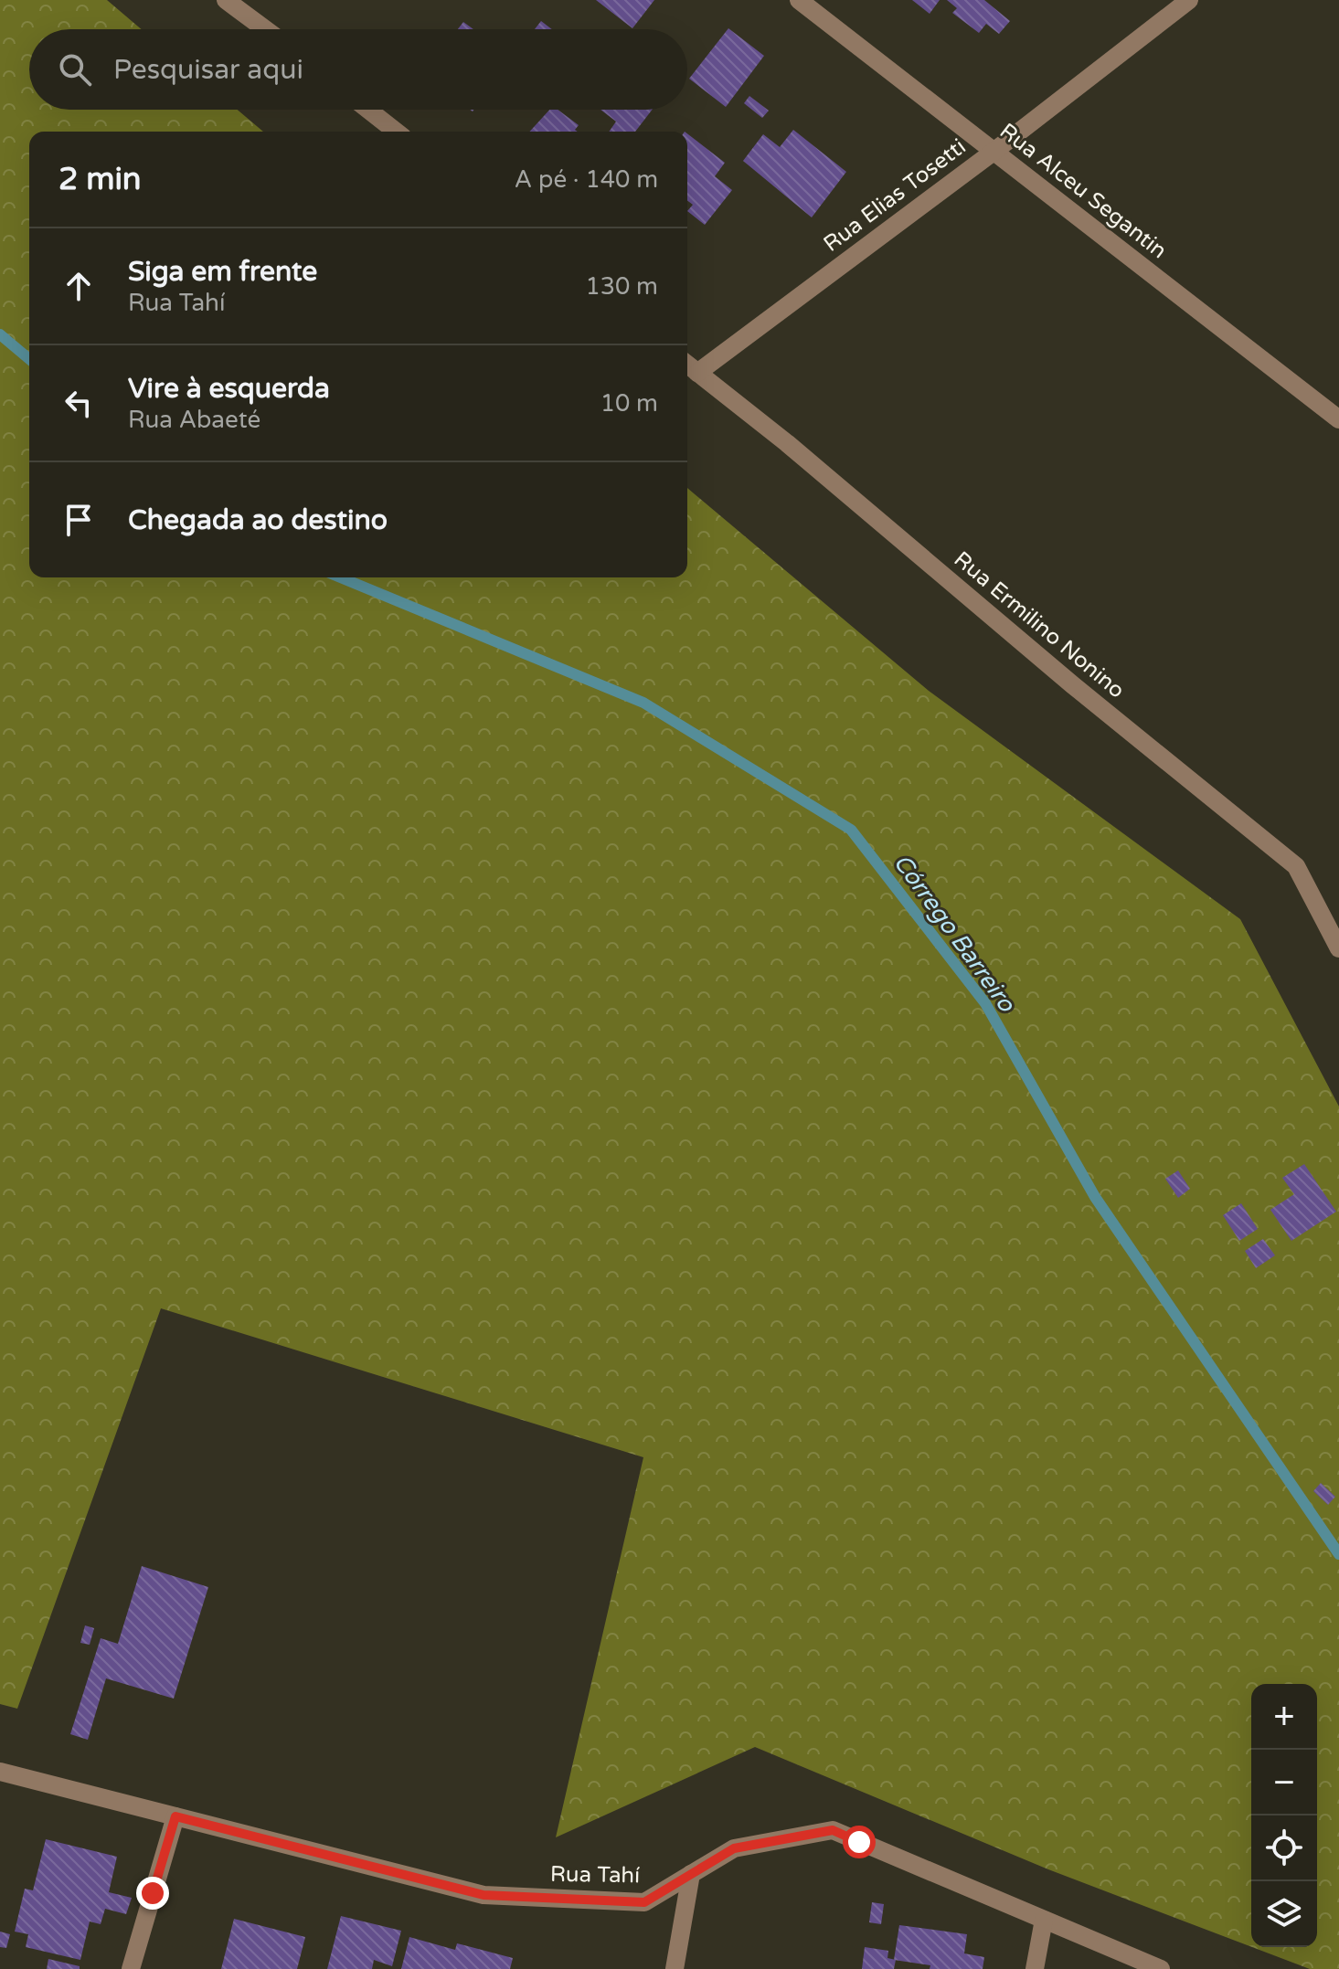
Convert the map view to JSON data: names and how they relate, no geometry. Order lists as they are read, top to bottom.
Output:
{
  "streets": {
    "street": [
      "Rua Alceu Segantin",
      "Rua Elias Tosetti",
      "Rua Ermilino Nonino",
      "Rua Tahí"
    ]
  },
  "crossings": [
    ["Rua Alceu Segantin", "Rua Elias Tosetti"],
    ["Rua Elias Tosetti", "Rua Ermilino Nonino"]
  ],
  "water": ["Córrego Barreiro"],
  "page": {
    "search": "Pesquisar aqui",
    "heading": ["2 min", "A pé · 140 m"],
    "list": [
      ["Siga em frente", "Rua Tahí", "130 m"],
      ["Vire à esquerda", "Rua Abaeté", "10 m"],
      "Chegada ao destino"
    ],
    "map_buttons": ["+", "−"]
  }
}
